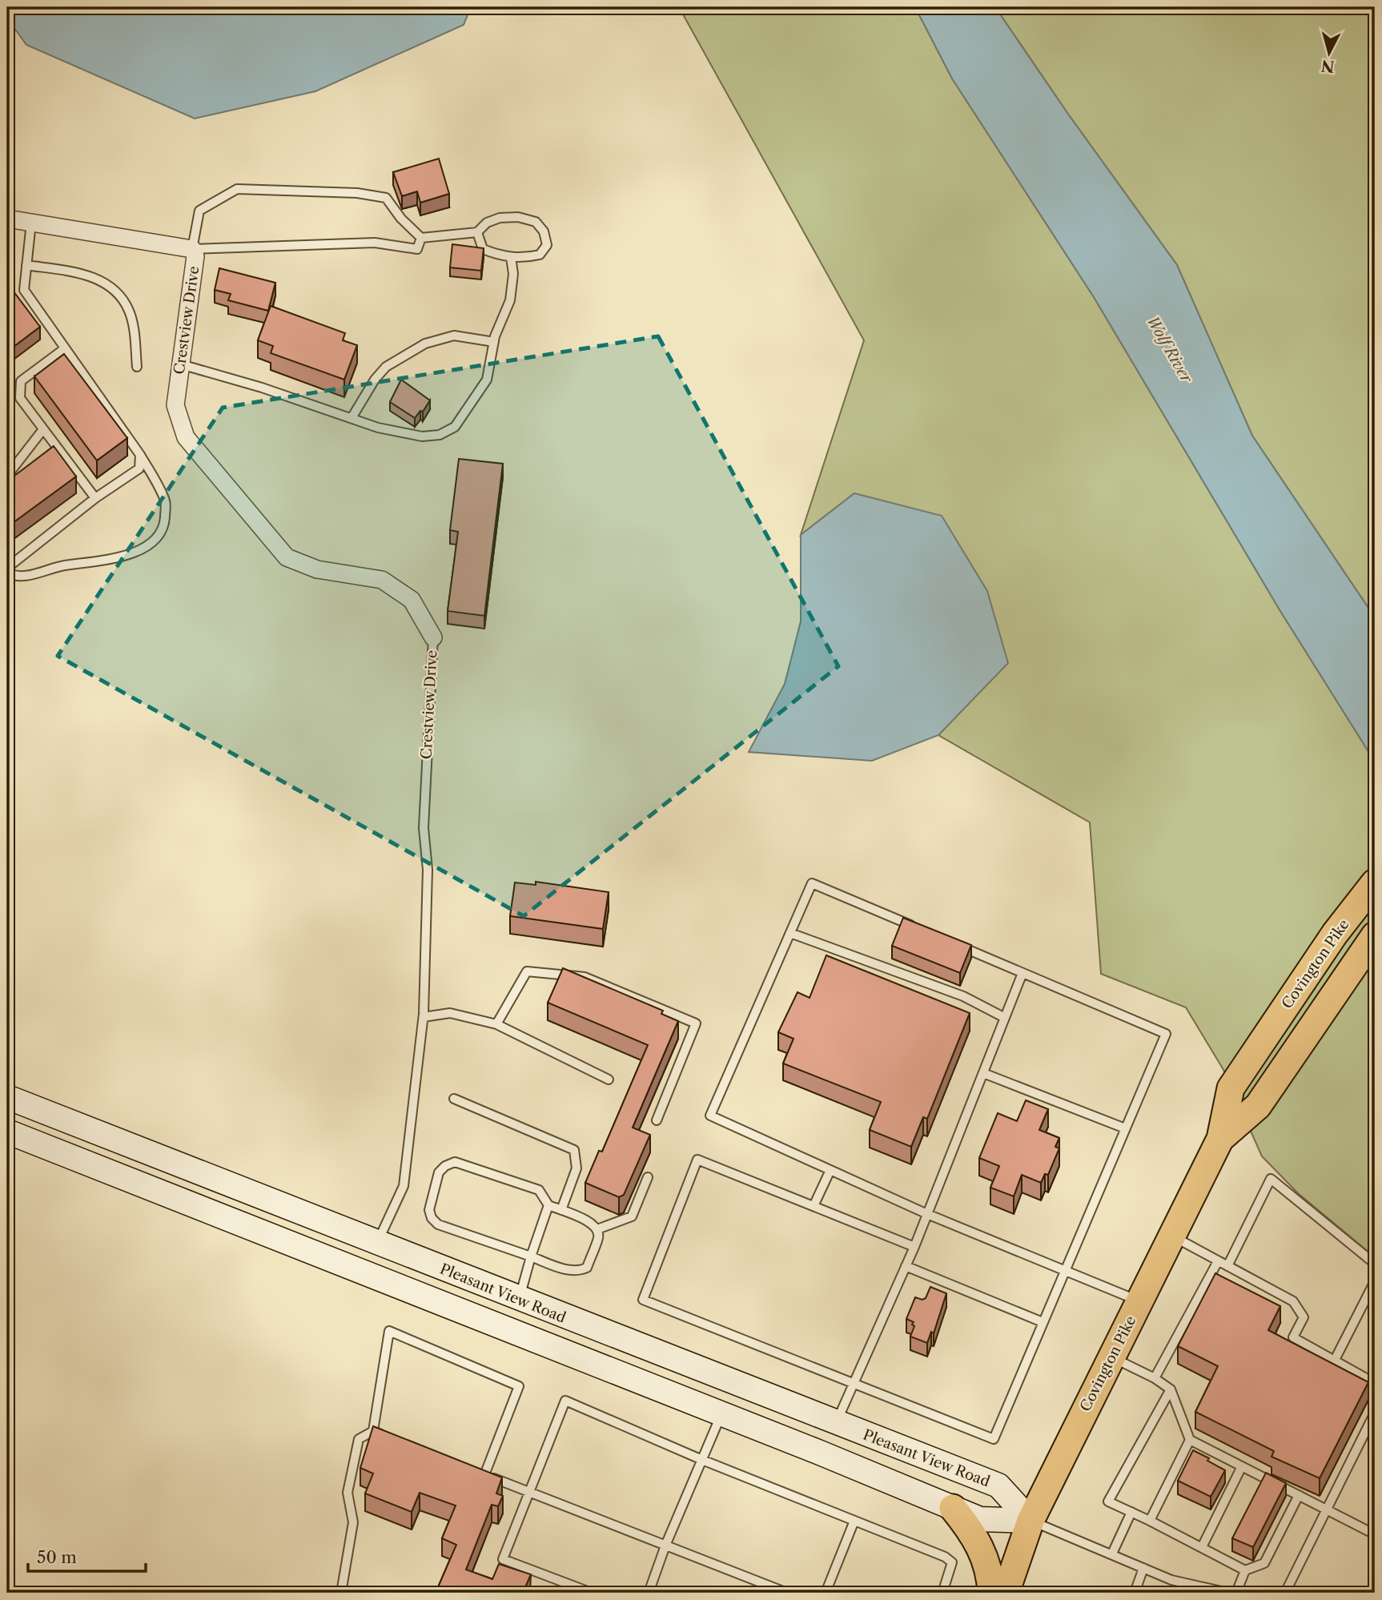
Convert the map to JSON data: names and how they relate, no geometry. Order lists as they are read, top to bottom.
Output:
{
  "streets": {
    "main road": ["Covington Pike", "Pleasant View Road"],
    "street": ["Crestview Drive"]
  },
  "crossings": [
    ["Crestview Drive", "Pleasant View Road"],
    ["Covington Pike", "Pleasant View Road"]
  ],
  "water": ["Wolf River"],
  "scale_bar": "50 m",
  "north": "bottom"
}
